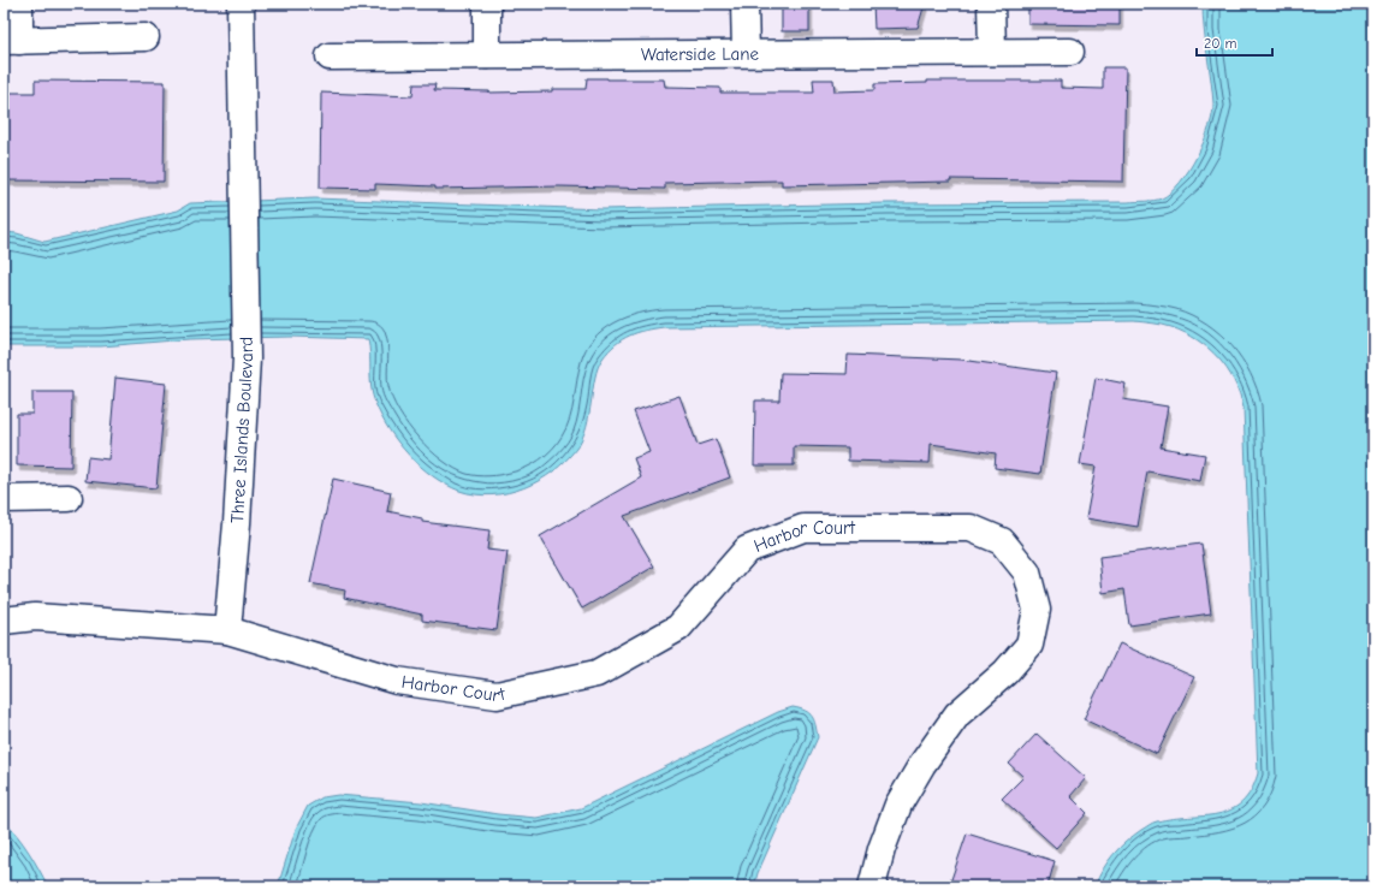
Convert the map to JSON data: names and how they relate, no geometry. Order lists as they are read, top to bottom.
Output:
{
  "streets": {
    "street": ["Waterside Lane", "Three Islands Boulevard", "Harbor Court"]
  },
  "crossings": [
    ["Three Islands Boulevard", "Harbor Court"]
  ],
  "scale_bar": "20 m"
}
